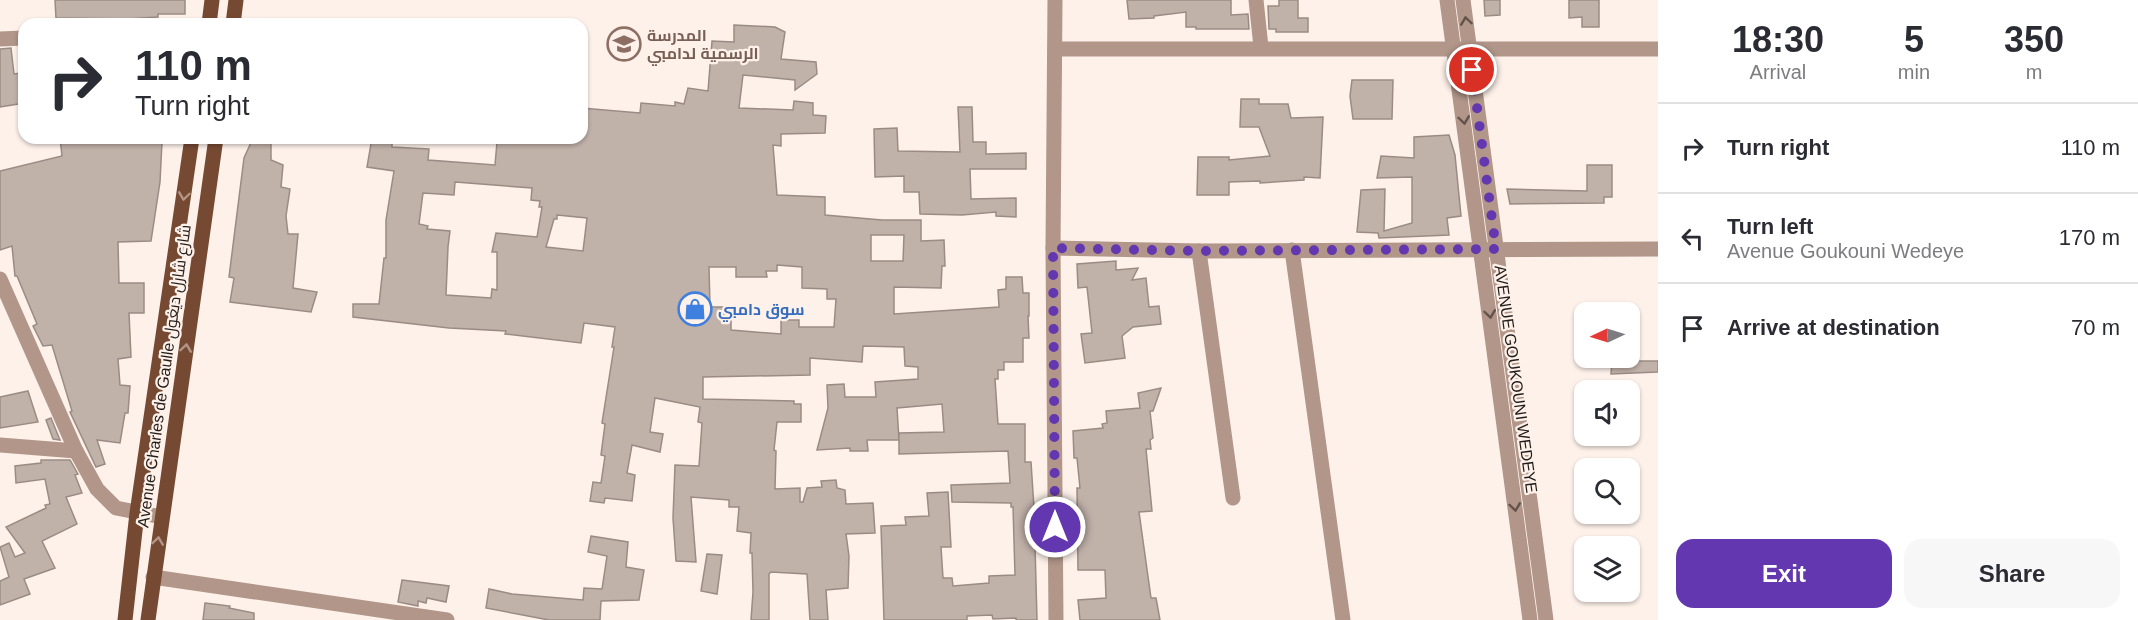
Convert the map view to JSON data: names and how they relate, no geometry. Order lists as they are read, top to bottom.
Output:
{
  "streets": {
    "main road": ["Avenue Charles de Gaulle شارع شارل ديغول"],
    "street": ["AVENUE GOUKOUNI WEDEYE"]
  },
  "places": {
    "school or university": ["المدرسة الرسمية لدامبي"],
    "shop": ["سوق دامبي"]
  },
  "north": "left",
  "page": {
    "eta": [
      "18:30",
      "Arrival",
      "5",
      "min",
      "350",
      "m"
    ],
    "turn": ["110 m", "Turn right"],
    "list": [
      {
        "name": "Turn right",
        "value": "110 m"
      },
      {
        "name": "Turn left",
        "note": "Avenue Goukouni Wedeye",
        "value": "170 m"
      },
      {
        "name": "Arrive at destination",
        "value": "70 m"
      }
    ],
    "buttons": ["Exit", "Share"]
  }
}
